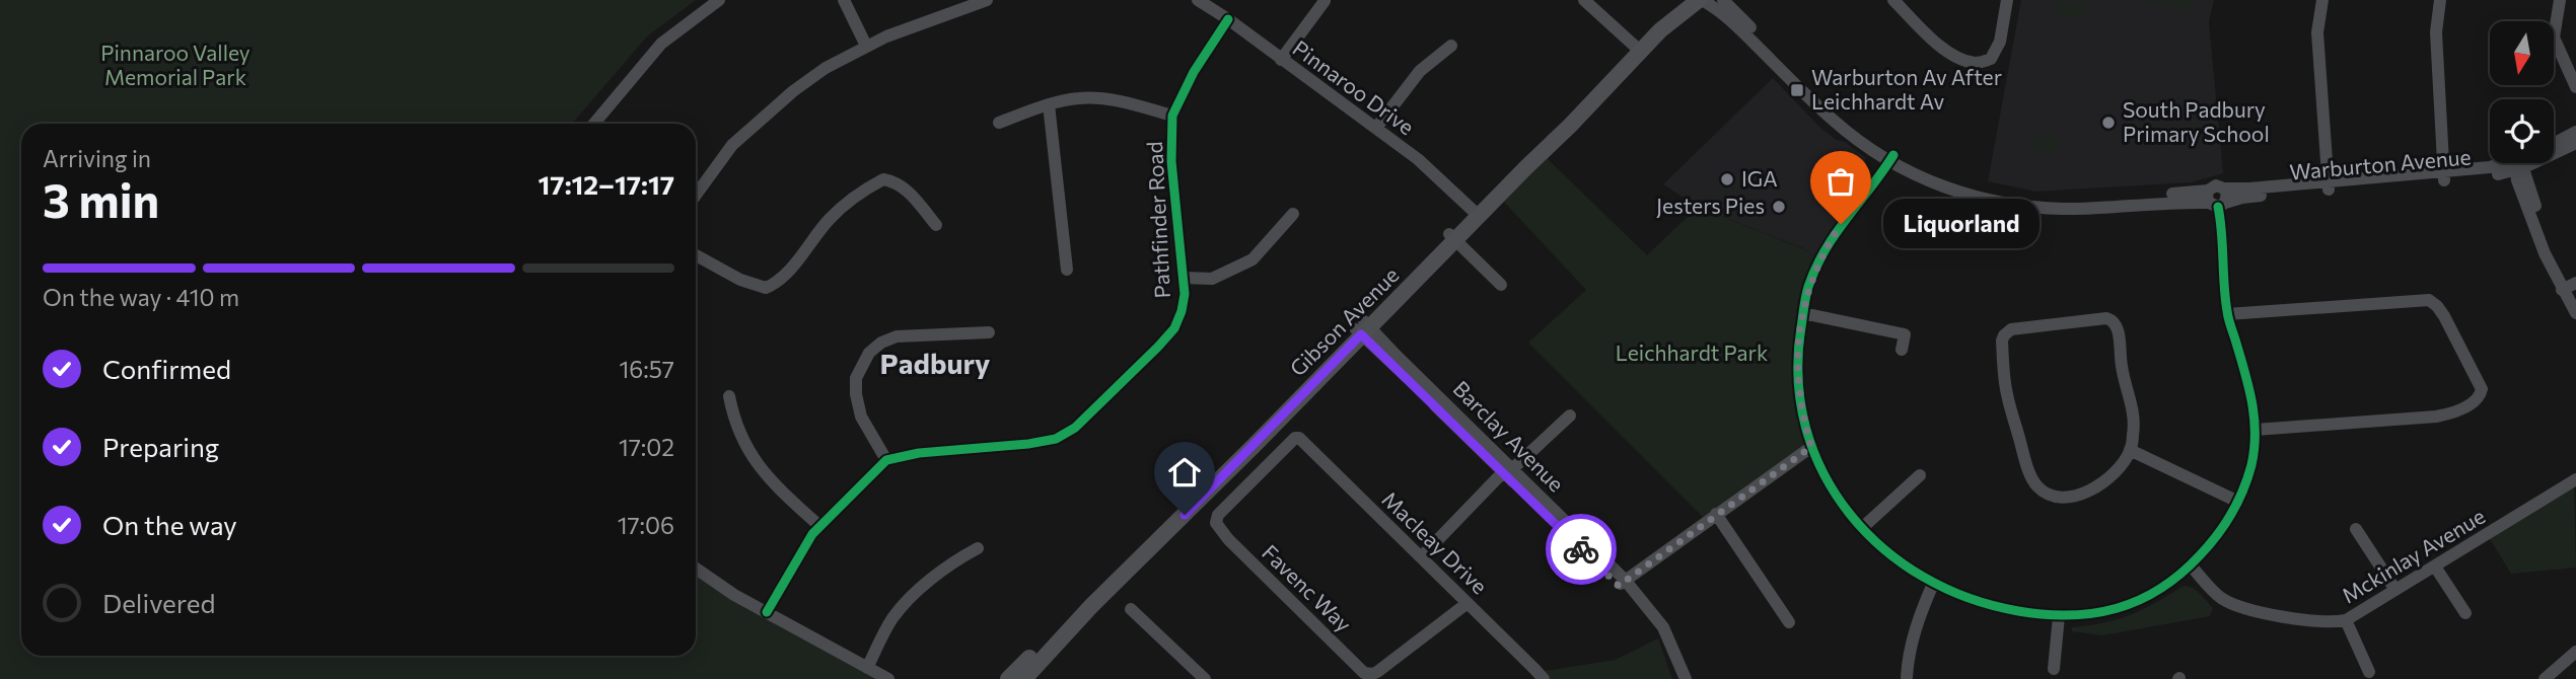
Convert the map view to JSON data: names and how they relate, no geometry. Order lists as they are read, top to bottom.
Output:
{
  "streets": {
    "main road": ["Gibson Avenue"],
    "street": [
      "Pinnaroo Drive",
      "Warburton Avenue",
      "Pathfinder Road",
      "Barclay Avenue",
      "Macleay Drive",
      "Mckinlay Avenue",
      "Favenc Way"
    ]
  },
  "crossings": [
    ["Pinnaroo Drive", "Pathfinder Road"],
    ["Pinnaroo Drive", "Gibson Avenue"],
    ["Warburton Avenue", "Gibson Avenue"],
    ["Gibson Avenue", "Barclay Avenue"],
    ["Macleay Drive", "Favenc Way"]
  ],
  "districts": ["Padbury"],
  "parks": ["Pinnaroo Valley Memorial Park", "Leichhardt Park"],
  "places": {
    "transit": ["Warburton Av After Leichhardt Av"],
    "other": [
      "South Padbury Primary School",
      "IGA",
      "Jesters Pies",
      "Liquorland"
    ]
  },
  "north": "bottom",
  "page": {
    "heading": ["3 min", "Arriving in", "17:12–17:17"],
    "bubble": "Liquorland",
    "bar": "On the way · 410 m",
    "list": [
      ["Confirmed", "16:57"],
      ["Preparing", "17:02"],
      ["On the way", "17:06"],
      "Delivered"
    ]
  }
}
